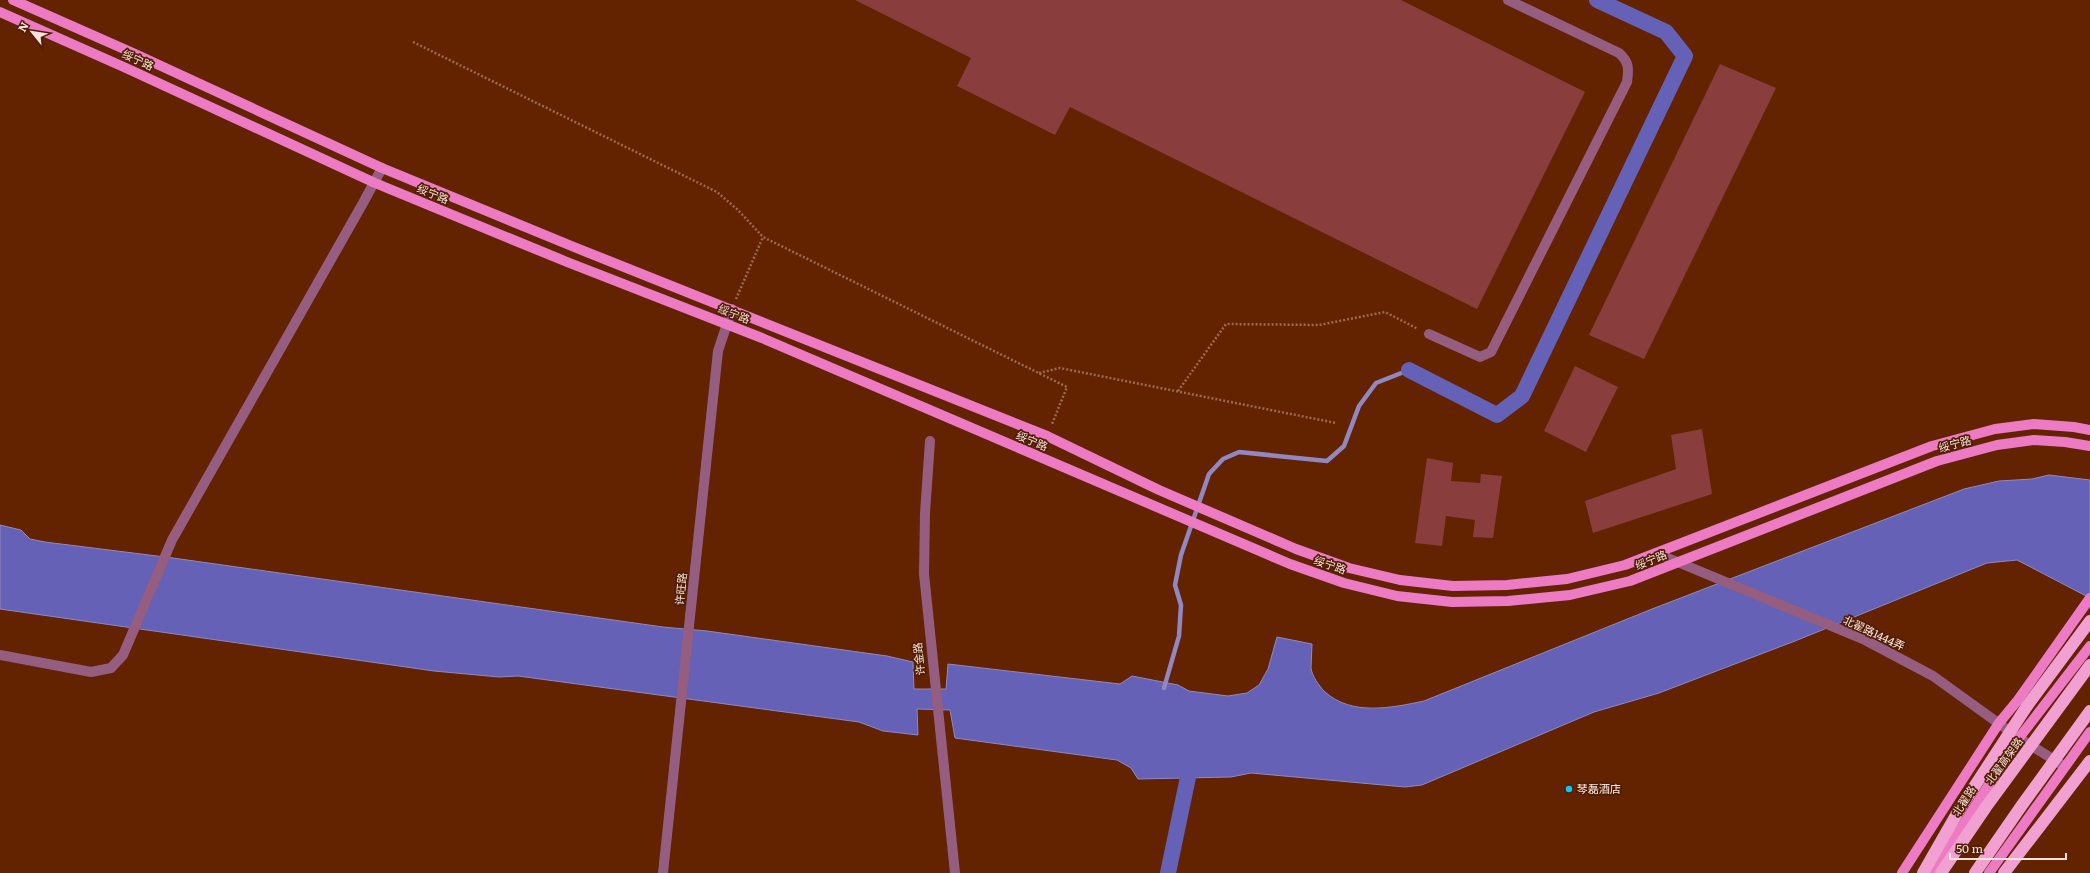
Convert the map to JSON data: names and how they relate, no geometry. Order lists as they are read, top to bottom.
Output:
{
  "streets": {
    "highway": ["北翟高架路"],
    "main road": ["绥宁路", "北翟路"],
    "street": ["许旺路", "北翟路1444弄", "许金路"]
  },
  "crossings": [
    ["绥宁路", "许旺路"],
    ["绥宁路", "北翟路1444弄"],
    ["北翟路1444弄", "北翟路"],
    ["北翟高架路", "北翟路"]
  ],
  "places": ["琴磊酒店"],
  "scale_bar": "50 m",
  "north": "top left"
}
